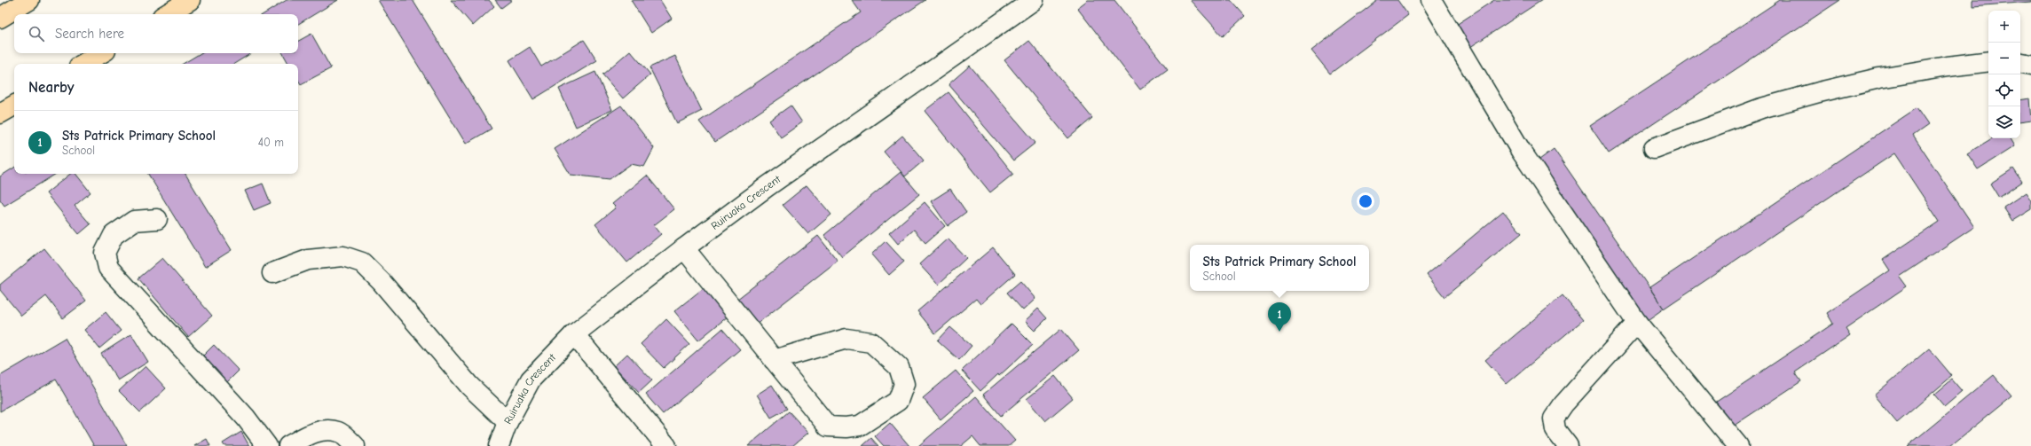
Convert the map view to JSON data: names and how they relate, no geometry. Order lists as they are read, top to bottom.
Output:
{
  "streets": {
    "street": ["Ruiruaka Crescent"]
  },
  "page": {
    "map_buttons": ["+", "−"],
    "search": "Search here",
    "heading": "Nearby",
    "list": [
      {
        "mark": "1",
        "name": "Sts Patrick Primary School",
        "note": "School",
        "value": "40 m"
      }
    ],
    "popup": ["Sts Patrick Primary School", "School"],
    "pins": "1"
  }
}
